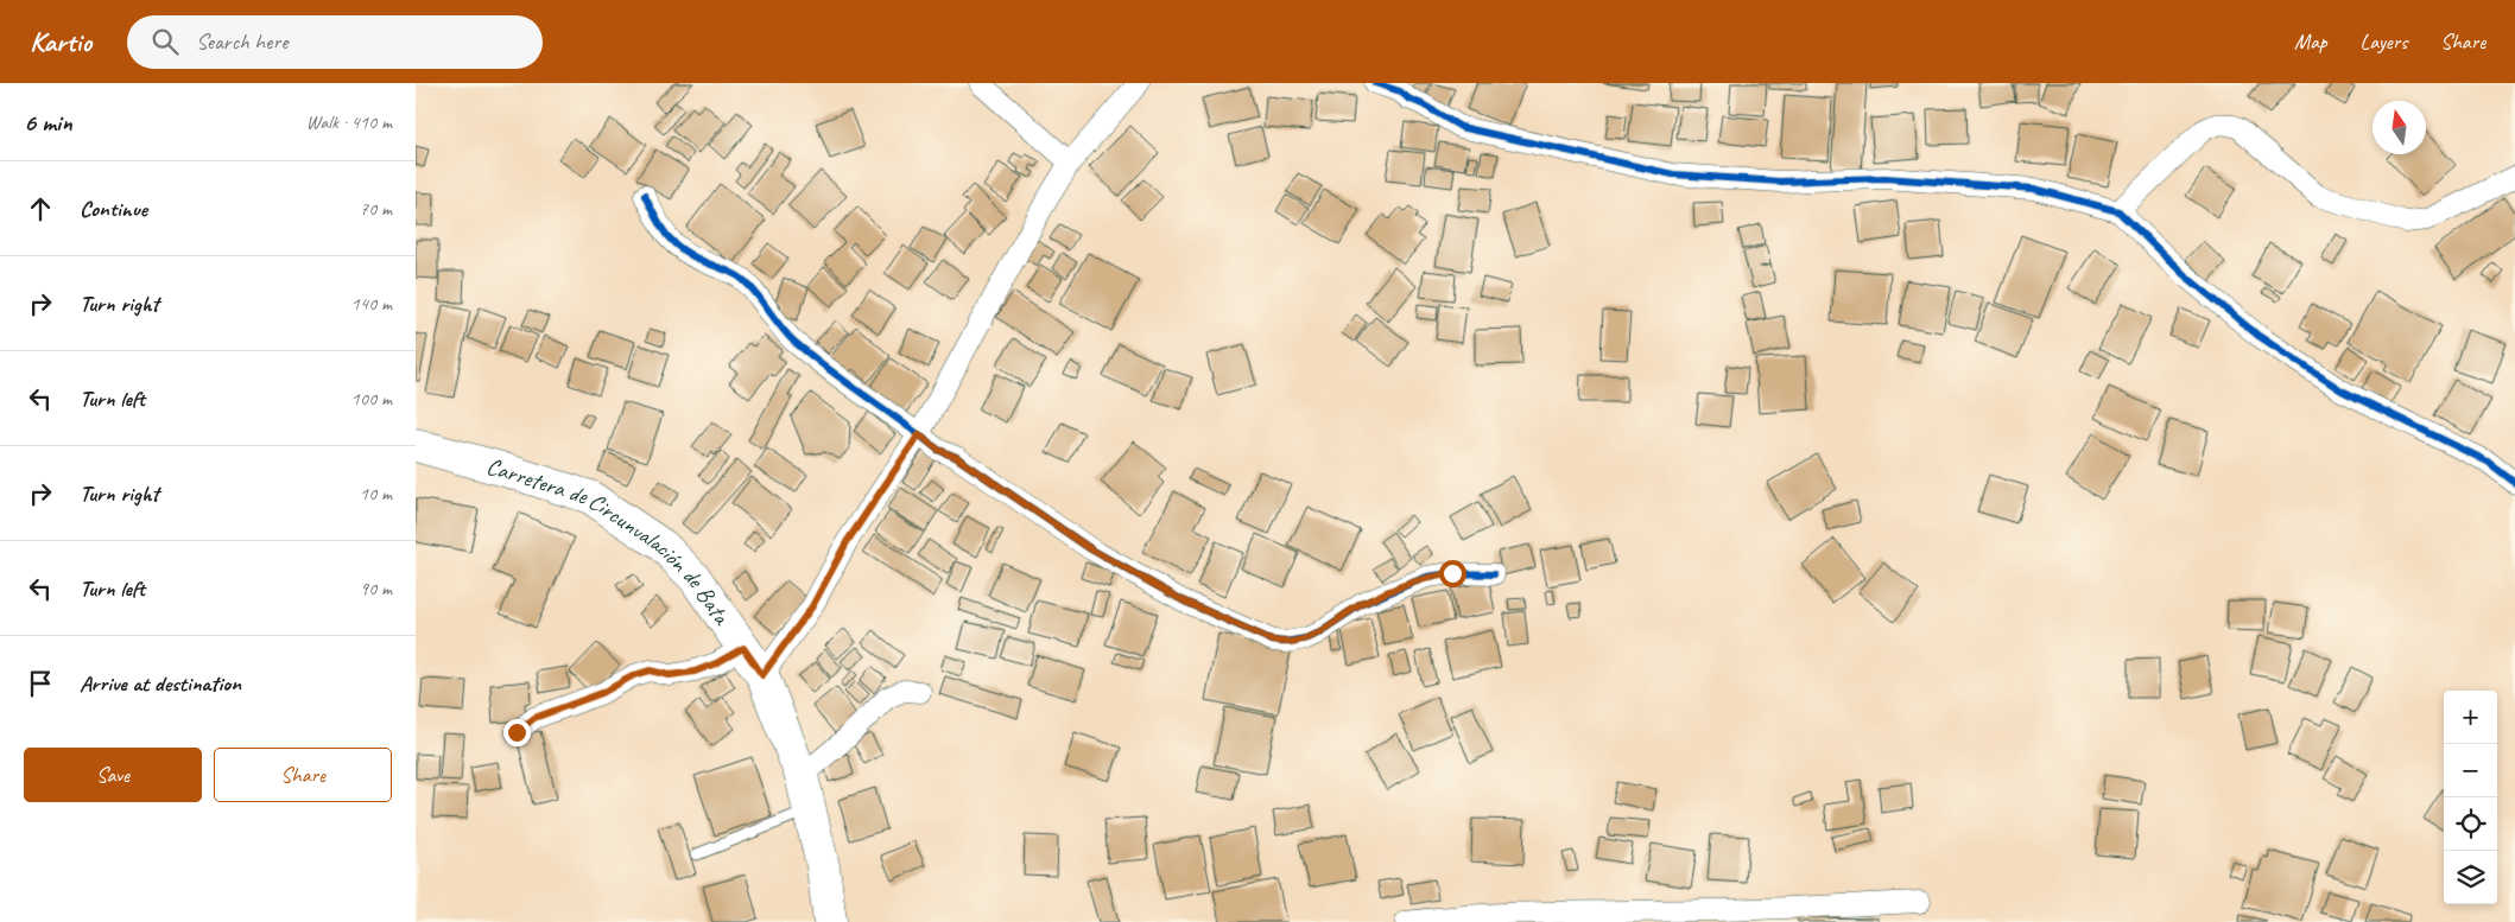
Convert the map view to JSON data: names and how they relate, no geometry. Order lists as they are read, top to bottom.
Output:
{
  "streets": {
    "main road": ["Carretera de Circunvalación de Bata"]
  },
  "north": "top",
  "page": {
    "header": "Kartio",
    "search": "Search here",
    "nav": ["Map", "Layers", "Share"],
    "heading": ["6 min", "Walk · 410 m"],
    "list": [
      ["Continue", "70 m"],
      ["Turn right", "140 m"],
      ["Turn left", "100 m"],
      ["Turn right", "10 m"],
      ["Turn left", "90 m"],
      "Arrive at destination"
    ],
    "map_buttons": ["+", "−"],
    "buttons": ["Save", "Share"]
  }
}
